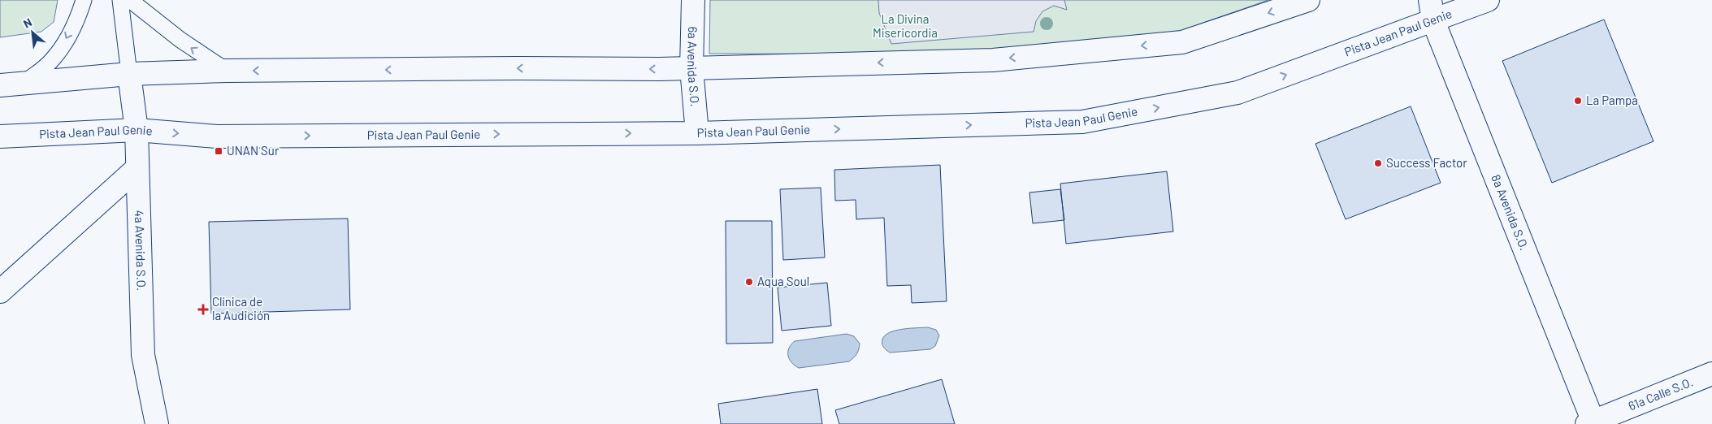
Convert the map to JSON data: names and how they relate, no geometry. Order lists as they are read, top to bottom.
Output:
{
  "streets": {
    "main road": [
      "Pista Jean Paul Genie",
      "6a Avenida S.O.",
      "8a Avenida S.O.",
      "4a Avenida S.O.",
      "61a Calle S.O."
    ]
  },
  "crossings": [
    ["Pista Jean Paul Genie", "6a Avenida S.O."],
    ["Pista Jean Paul Genie", "8a Avenida S.O."],
    ["Pista Jean Paul Genie", "4a Avenida S.O."],
    ["8a Avenida S.O.", "61a Calle S.O."]
  ],
  "parks": ["La Divina Misericordia"],
  "places": {
    "other": ["La Pampa", "Success Factor", "Aqua Soul"],
    "transit": ["UNAN Sur"],
    "health": ["Clínica de la Audición"]
  },
  "north": "top left"
}
